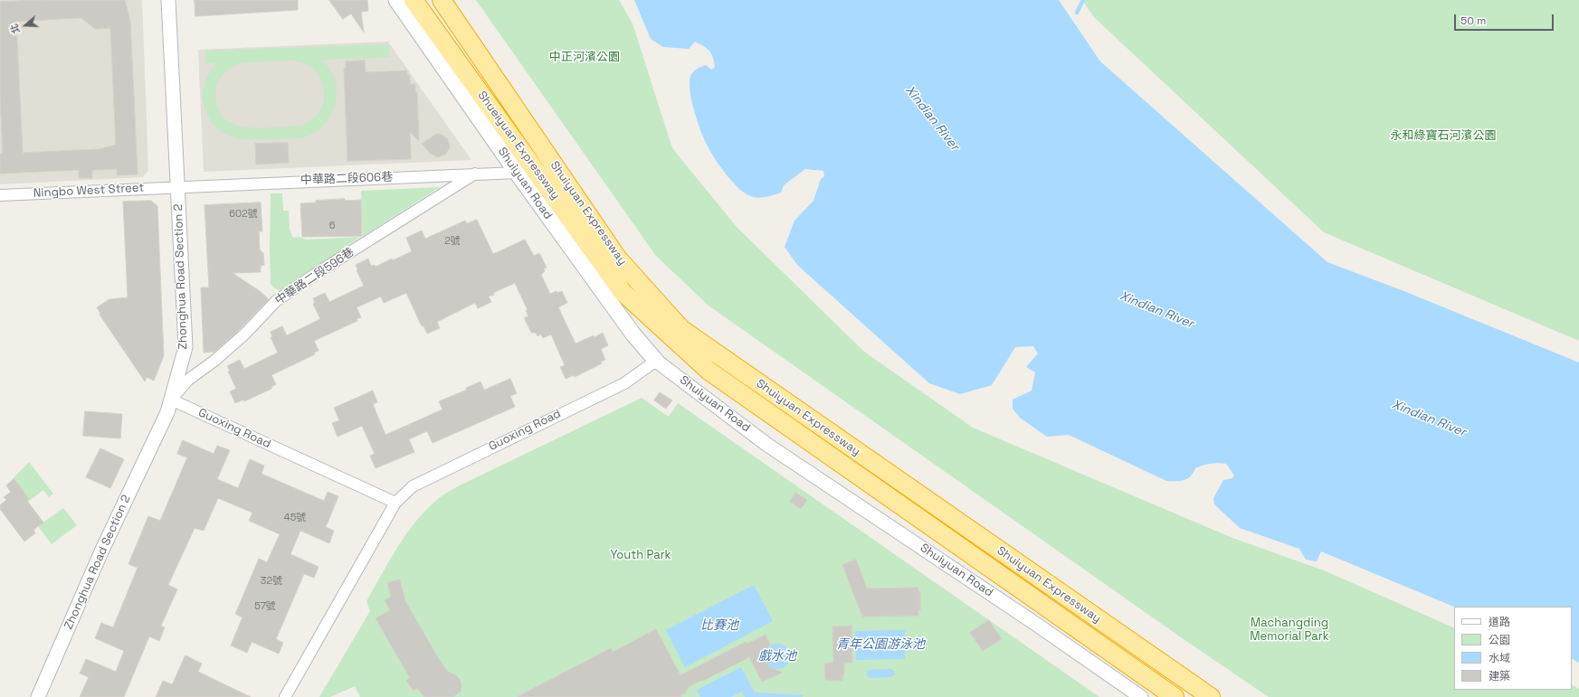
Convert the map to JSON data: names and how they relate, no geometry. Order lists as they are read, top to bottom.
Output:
{
  "streets": {
    "highway": ["Shuiyuan Expressway"],
    "main road": ["Shuiyuan Road"],
    "street": [
      "中華路二段606巷",
      "Ningbo West Street",
      "Zhonghua Road Section 2",
      "中華路二段596巷",
      "Guoxing Road"
    ]
  },
  "crossings": [
    ["中華路二段606巷", "Shuiyuan Road"],
    ["中華路二段606巷", "Ningbo West Street"],
    ["中華路二段606巷", "Zhonghua Road Section 2"],
    ["中華路二段606巷", "中華路二段596巷"],
    ["Shuiyuan Road", "Guoxing Road"],
    ["Ningbo West Street", "Zhonghua Road Section 2"],
    ["Zhonghua Road Section 2", "中華路二段596巷"],
    ["Zhonghua Road Section 2", "Guoxing Road"],
    ["中華路二段596巷", "Guoxing Road"]
  ],
  "water": [
    "Xindian River",
    "比賽池",
    "青年公園游泳池",
    "戲水池"
  ],
  "parks": [
    "中正河濱公園",
    "永和綠寶石河濱公園",
    "Youth Park",
    "Machangding Memorial Park"
  ],
  "house_numbers": [
    "602號",
    "6",
    "2號",
    "45號",
    "32號",
    "57號"
  ],
  "legend": [
    "道路",
    "公園",
    "水域",
    "建築"
  ],
  "scale_bar": "50 m",
  "north": "left"
}
